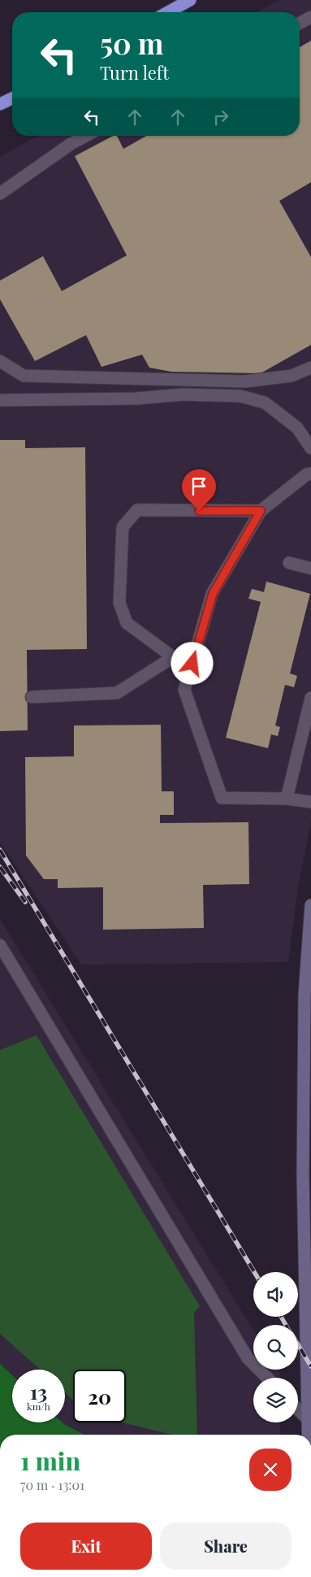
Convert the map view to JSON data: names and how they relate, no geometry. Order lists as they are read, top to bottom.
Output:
{
  "page": {
    "turn": ["50 m", "Turn left"],
    "speed": "13 km/h",
    "limit": "20",
    "heading": ["1 min", "70 m · 13:01"],
    "buttons": ["Exit", "Share"]
  }
}
